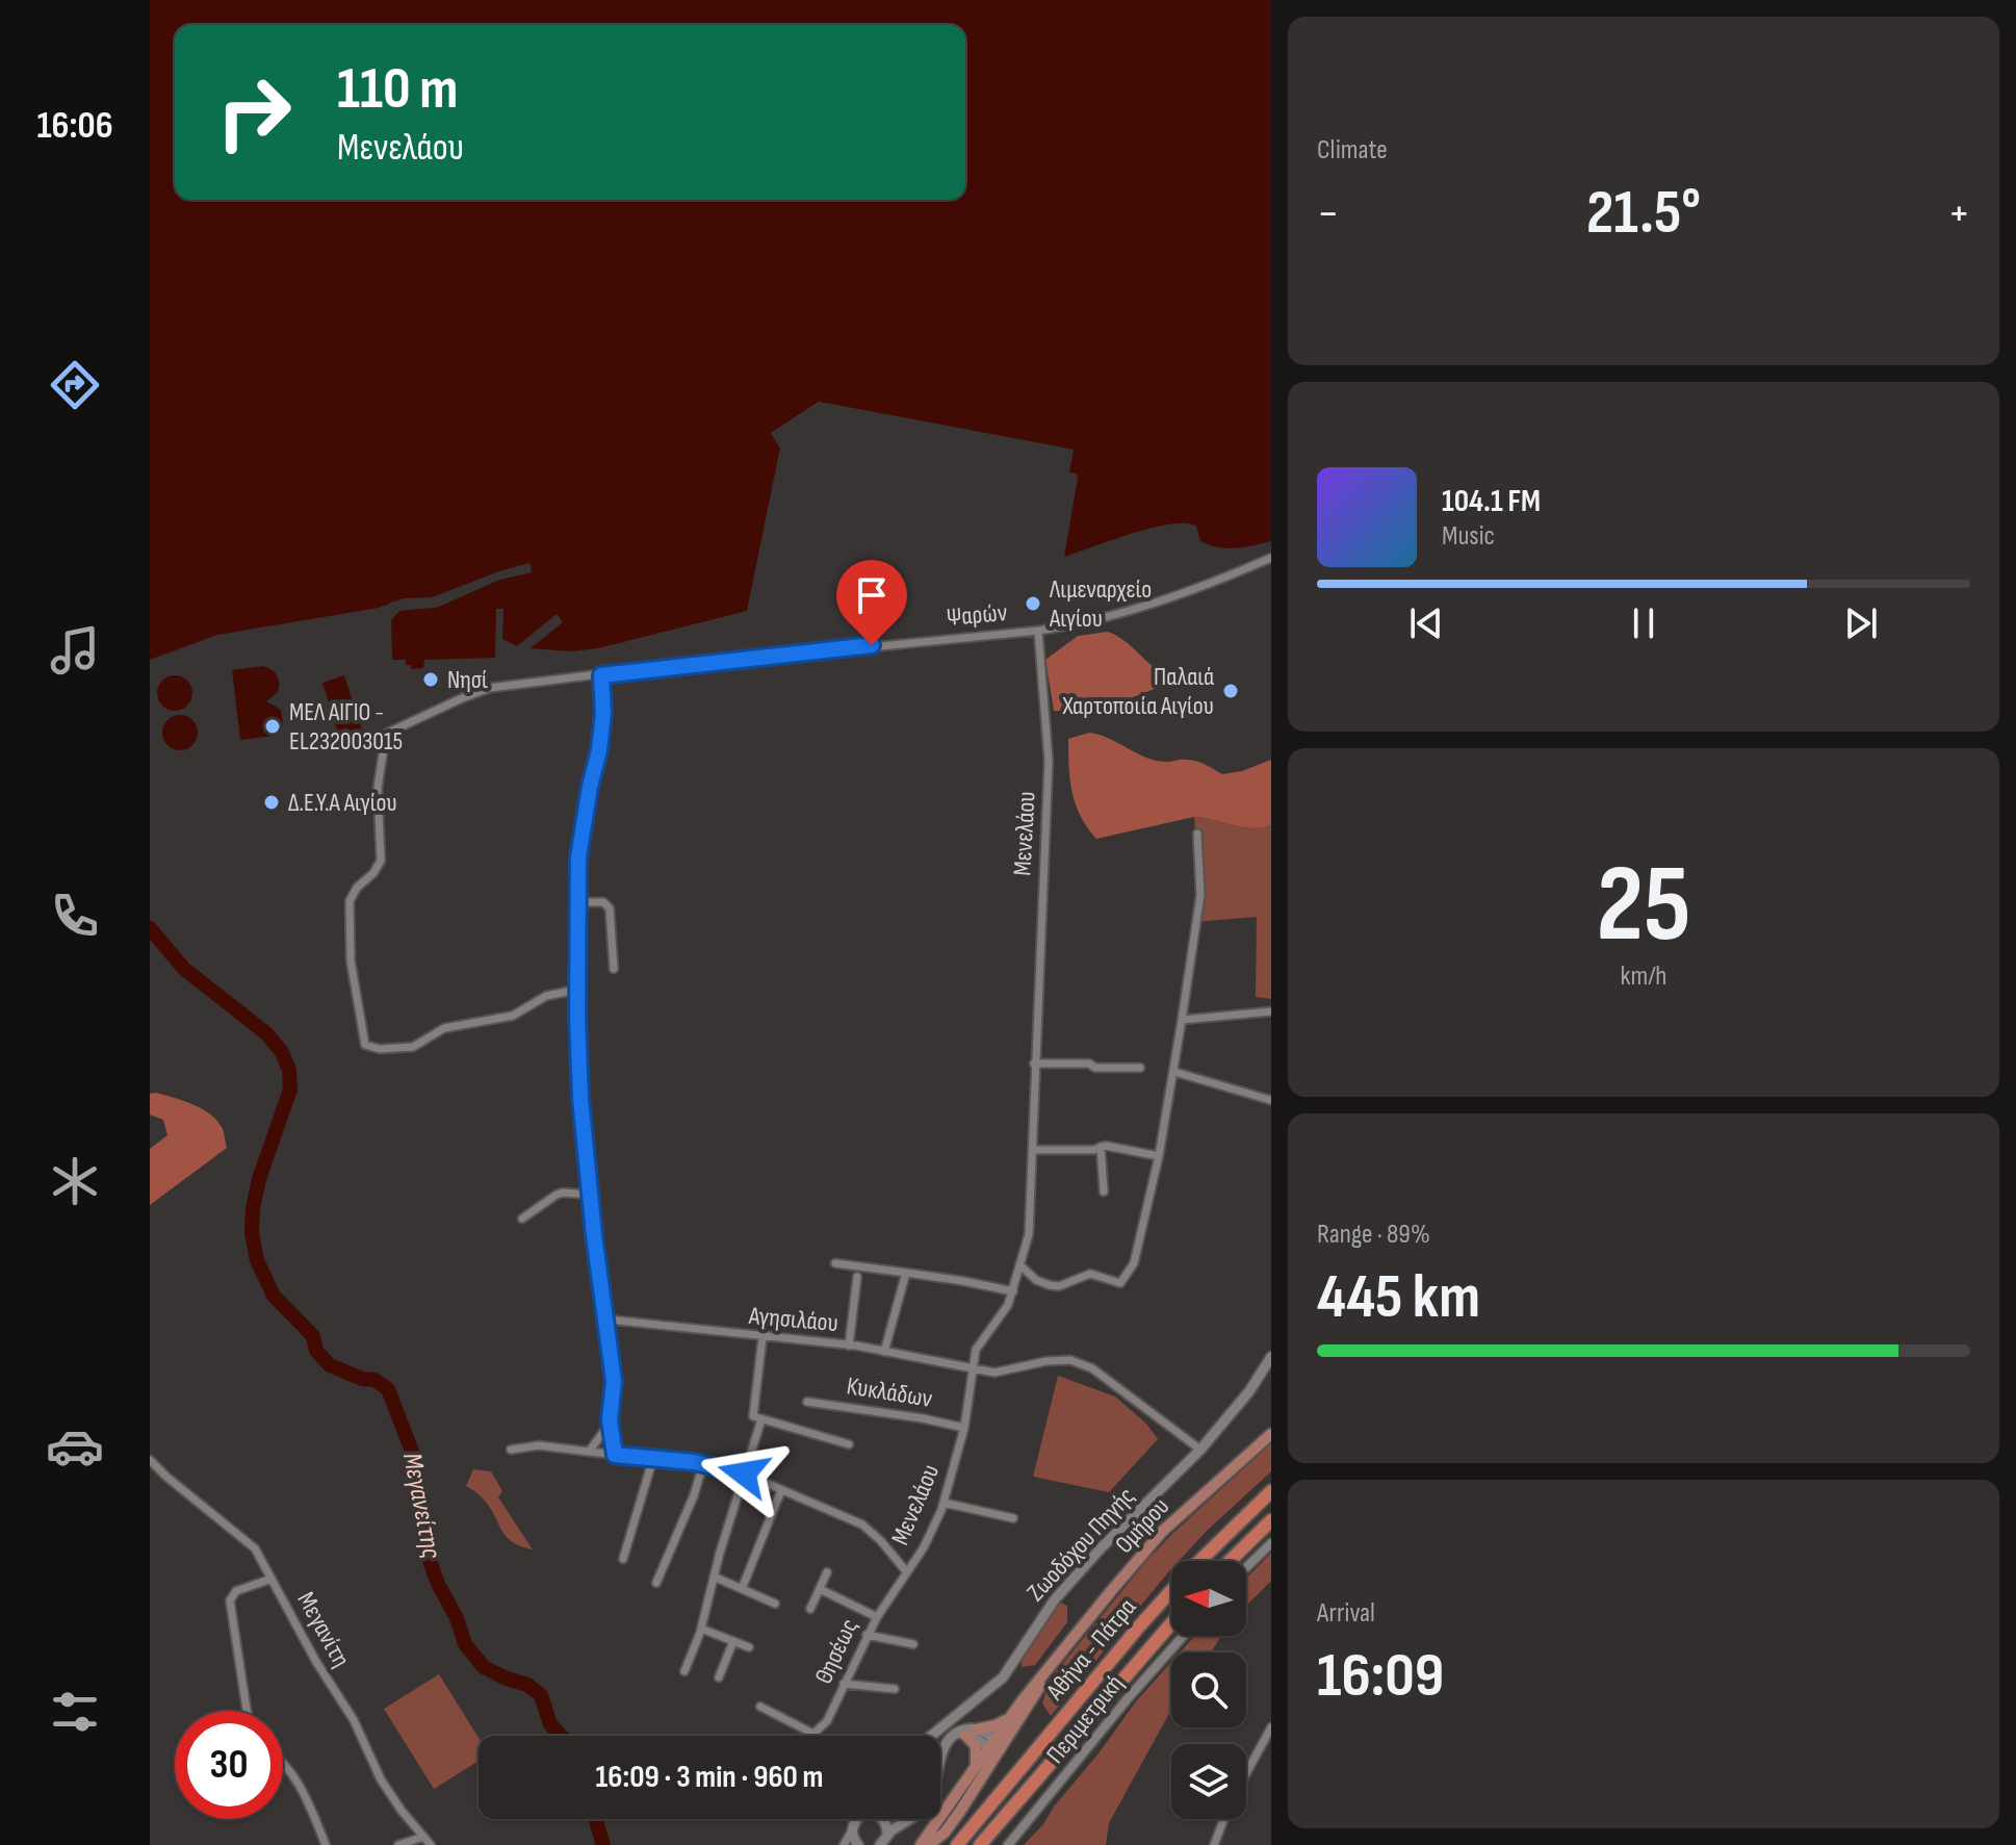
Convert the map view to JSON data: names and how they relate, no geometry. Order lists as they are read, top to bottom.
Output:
{
  "streets": {
    "highway": ["Αθήνα - Πάτρα"],
    "main road": ["Ομήρου", "Ζωοδόχου Πηγής"],
    "street": [
      "Ψαρών",
      "Μενελάου",
      "Αγησιλάου",
      "Κυκλάδων",
      "Μεγανίτη",
      "Θησέως",
      "Περιμετρική"
    ]
  },
  "crossings": [
    ["Ψαρών", "Μενελάου"],
    ["Μενελάου", "Αγησιλάου"],
    ["Μενελάου", "Κυκλάδων"],
    ["Μενελάου", "Θησέως"],
    ["Αγησιλάου", "Ζωοδόχου Πηγής"]
  ],
  "water": ["Μεγανείτης"],
  "places": [
    "Λιμεναρχείο Αιγίου",
    "Νησί",
    "Παλαιά Χαρτοποιία Αιγίου",
    "ΜΕΛ ΑΙΓΙΟ - EL232003015",
    "Δ.Ε.Υ.Α Αιγίου"
  ],
  "north": "left",
  "page": {
    "tabs": "16:06",
    "tile": [
      "Climate",
      ["25", "km/h"],
      ["Range · 89%", "445 km"],
      ["Arrival", "16:09"]
    ],
    "turn": ["110 m", "Μενελάου"],
    "heat": ["−", "21.5°", "+"],
    "song": ["104.1 FM", "Music"],
    "limit": "30",
    "trip": "16:09 · 3 min · 960 m"
  }
}
